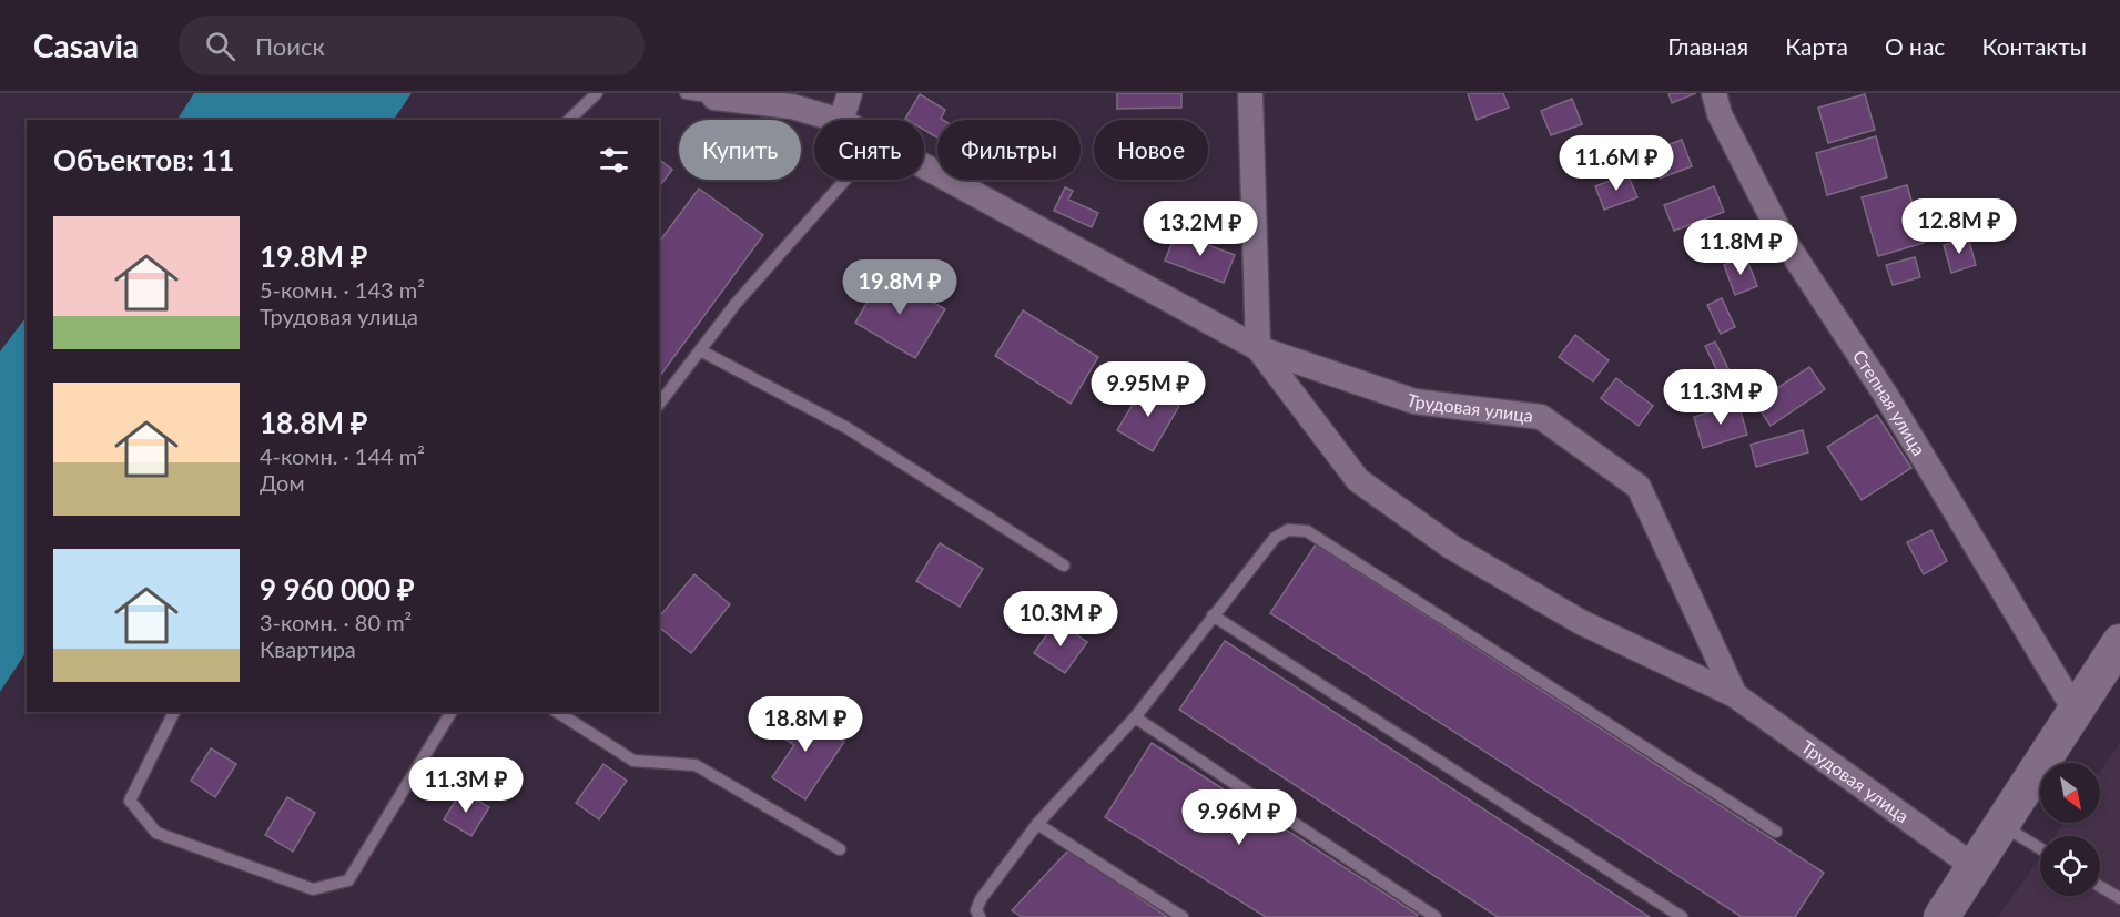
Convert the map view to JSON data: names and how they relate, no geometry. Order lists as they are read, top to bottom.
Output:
{
  "streets": {
    "street": ["Степная улица", "Трудовая улица"]
  },
  "north": "bottom right",
  "page": {
    "header": "Casavia",
    "search": "Поиск",
    "nav": [
      "Главная",
      "Карта",
      "О нас",
      "Контакты"
    ],
    "chip": [
      "Купить",
      "Снять",
      "Фильтры",
      "Новое"
    ],
    "heading": "Объектов: 11",
    "price": [
      "11.6M ₽",
      "12.8M ₽",
      "13.2M ₽",
      "11.8M ₽",
      "19.8M ₽",
      "9.95M ₽",
      "11.3M ₽",
      "10.3M ₽",
      "18.8M ₽",
      "11.3M ₽",
      "9.96M ₽"
    ],
    "list": [
      {
        "name": "19.8M ₽",
        "note": "5-комн. · 143 m² · Трудовая улица"
      },
      {
        "name": "18.8M ₽",
        "note": "4-комн. · 144 m² · Дом"
      },
      {
        "name": "9 960 000 ₽",
        "note": "3-комн. · 80 m² · Квартира"
      }
    ]
  }
}
